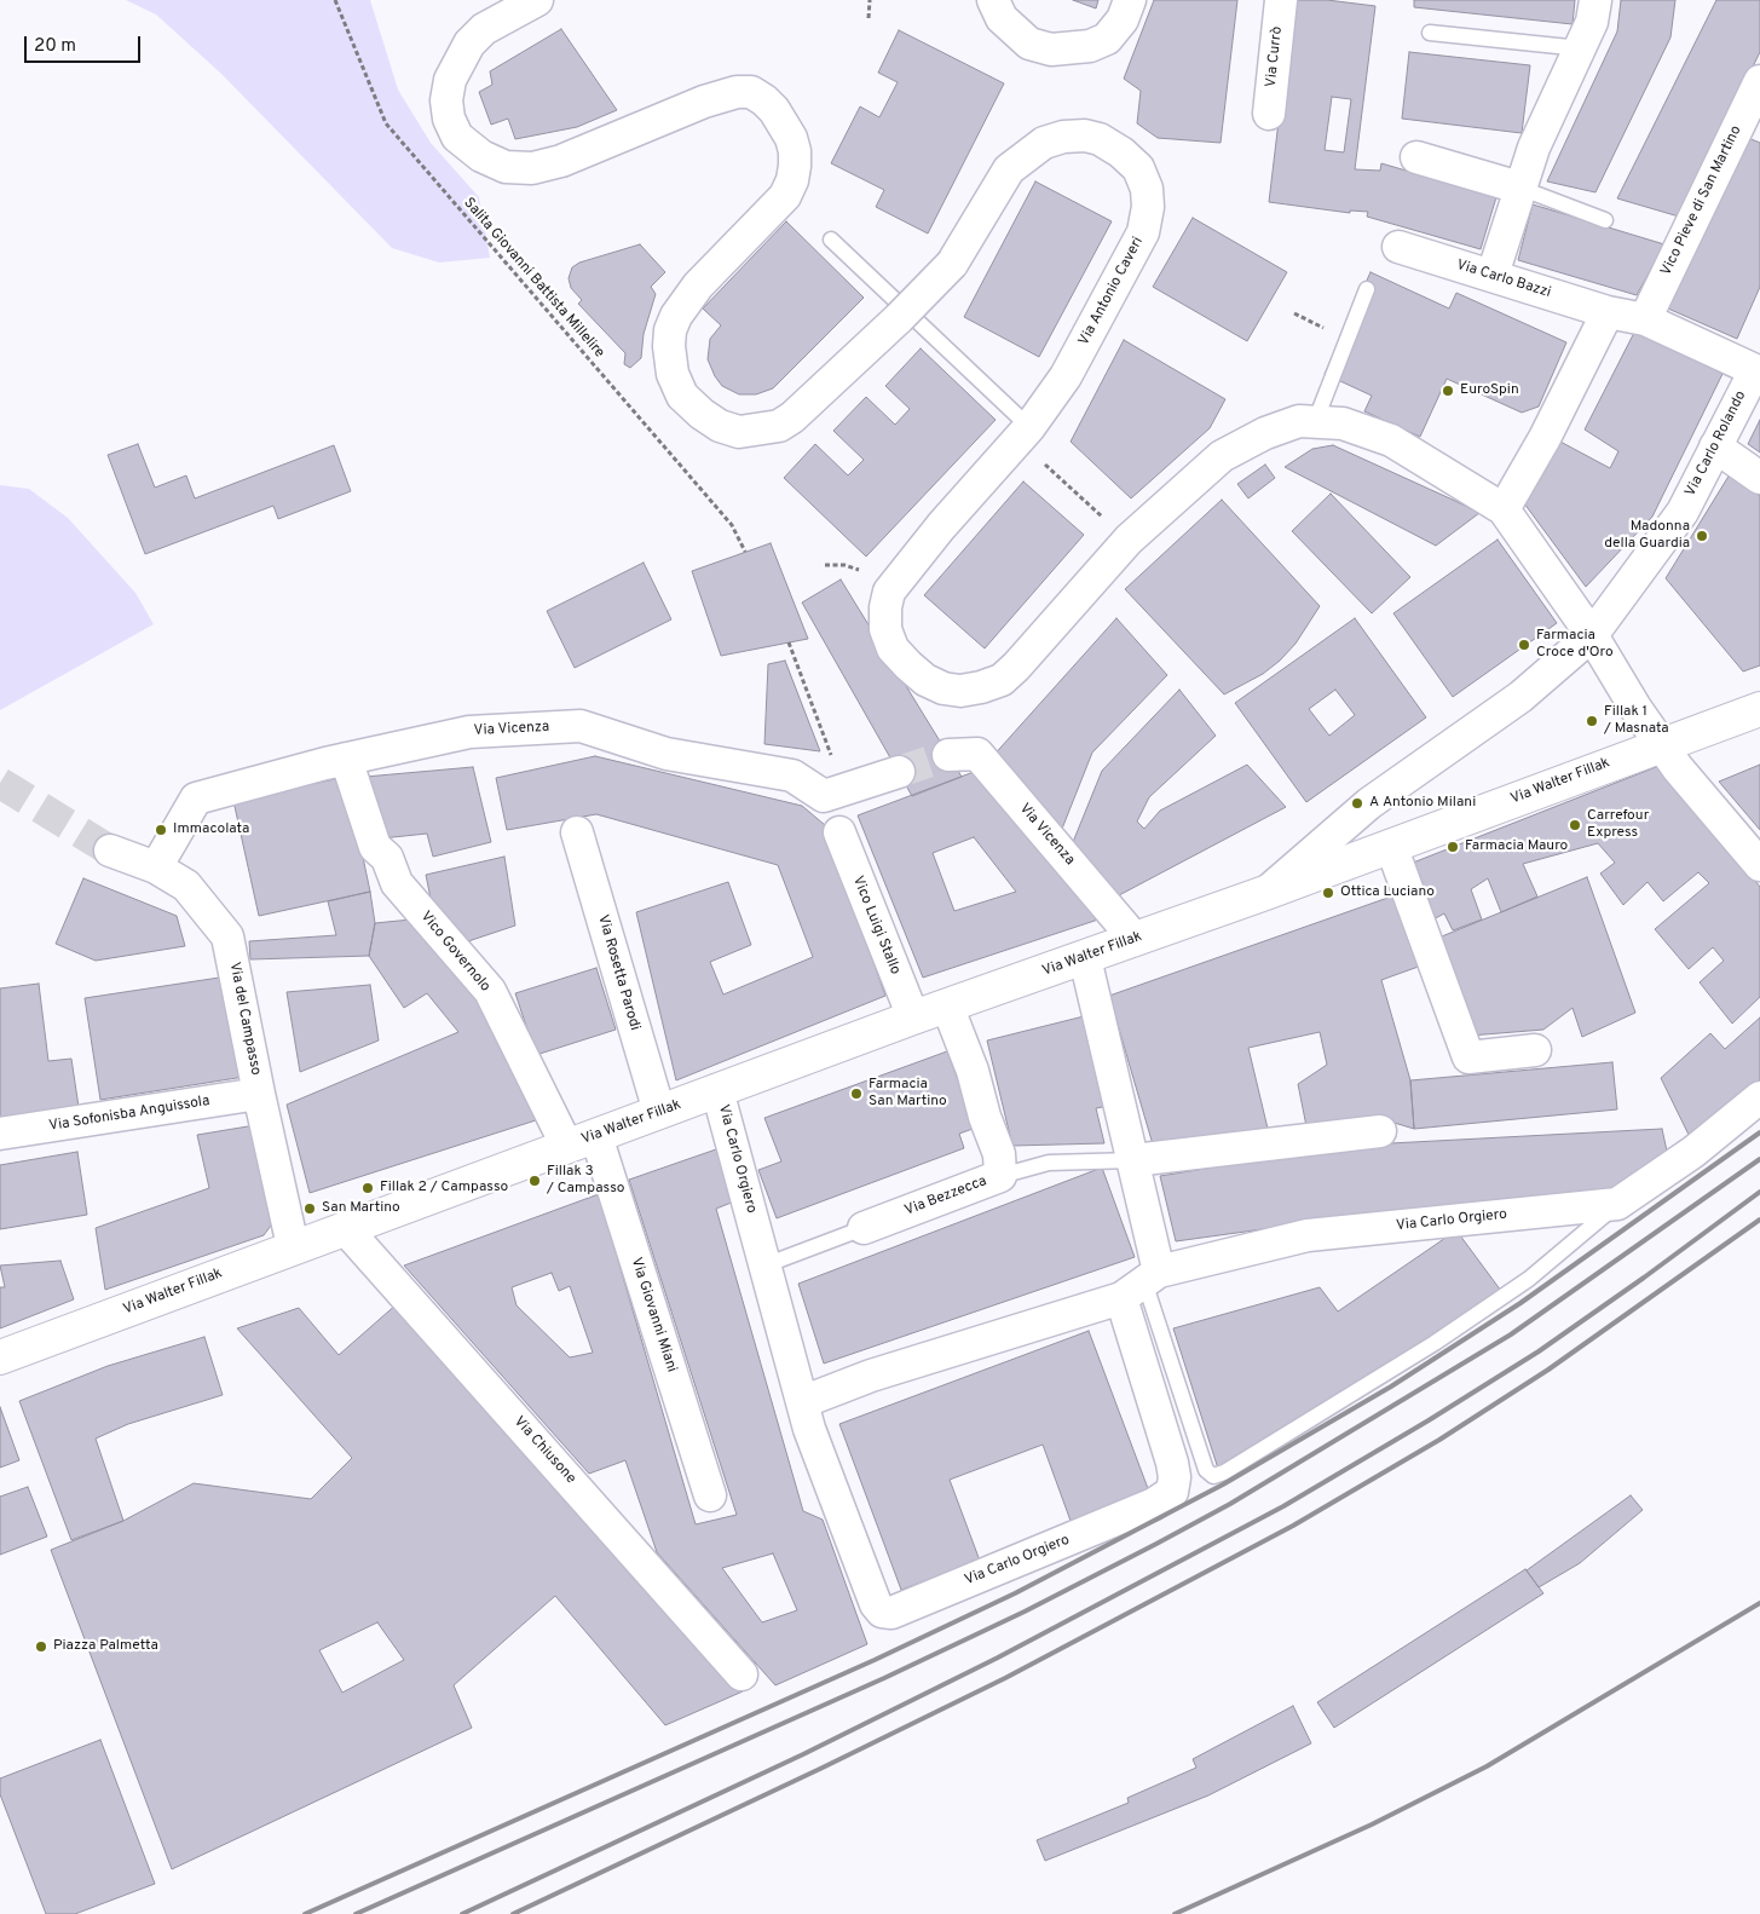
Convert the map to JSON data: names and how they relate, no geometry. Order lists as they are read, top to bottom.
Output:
{
  "streets": {
    "main road": ["Via Walter Fillak"],
    "street": [
      "Via Currò",
      "Vico Pieve di San Martino",
      "Via Carlo Bazzi",
      "Via Antonio Caveri",
      "Via Carlo Rolando",
      "Via Vicenza",
      "Vico Luigi Stallo",
      "Vico Governolo",
      "Via Rosetta Parodi",
      "Via del Campasso",
      "Via Sofonisba Anguissola",
      "Via Carlo Orgiero",
      "Via Bezzecca",
      "Via Giovanni Miani",
      "Via Chiusone"
    ],
    "path": ["Salita Giovanni Battista Millelire"]
  },
  "crossings": [
    ["Vico Pieve di San Martino", "Via Carlo Bazzi"],
    ["Via Carlo Bazzi", "Via Carlo Rolando"],
    ["Via Antonio Caveri", "Via Carlo Rolando"],
    ["Via Antonio Caveri", "Via Walter Fillak"],
    ["Via Carlo Rolando", "Via Walter Fillak"],
    ["Via Vicenza", "Via Walter Fillak"],
    ["Via Vicenza", "Vico Governolo"],
    ["Via Vicenza", "Via del Campasso"],
    ["Via Walter Fillak", "Vico Luigi Stallo"],
    ["Via Walter Fillak", "Vico Governolo"],
    ["Via Walter Fillak", "Via Rosetta Parodi"],
    ["Via Walter Fillak", "Via del Campasso"],
    ["Via Walter Fillak", "Via Carlo Orgiero"],
    ["Via Walter Fillak", "Via Giovanni Miani"],
    ["Via Walter Fillak", "Via Chiusone"],
    ["Vico Governolo", "Via Giovanni Miani"],
    ["Via del Campasso", "Via Sofonisba Anguissola"],
    ["Via Carlo Orgiero", "Via Bezzecca"]
  ],
  "places": [
    "EuroSpin",
    "Madonna della Guardia",
    "Farmacia Croce d'Oro",
    "Fillak 1 / Masnata",
    "A Antonio Milani",
    "Carrefour Express",
    "Immacolata",
    "Farmacia Mauro",
    "Ottica Luciano",
    "Farmacia San Martino",
    "Fillak 3 / Campasso",
    "Fillak 2 / Campasso",
    "San Martino",
    "Piazza Palmetta"
  ],
  "scale_bar": "20 m"
}
